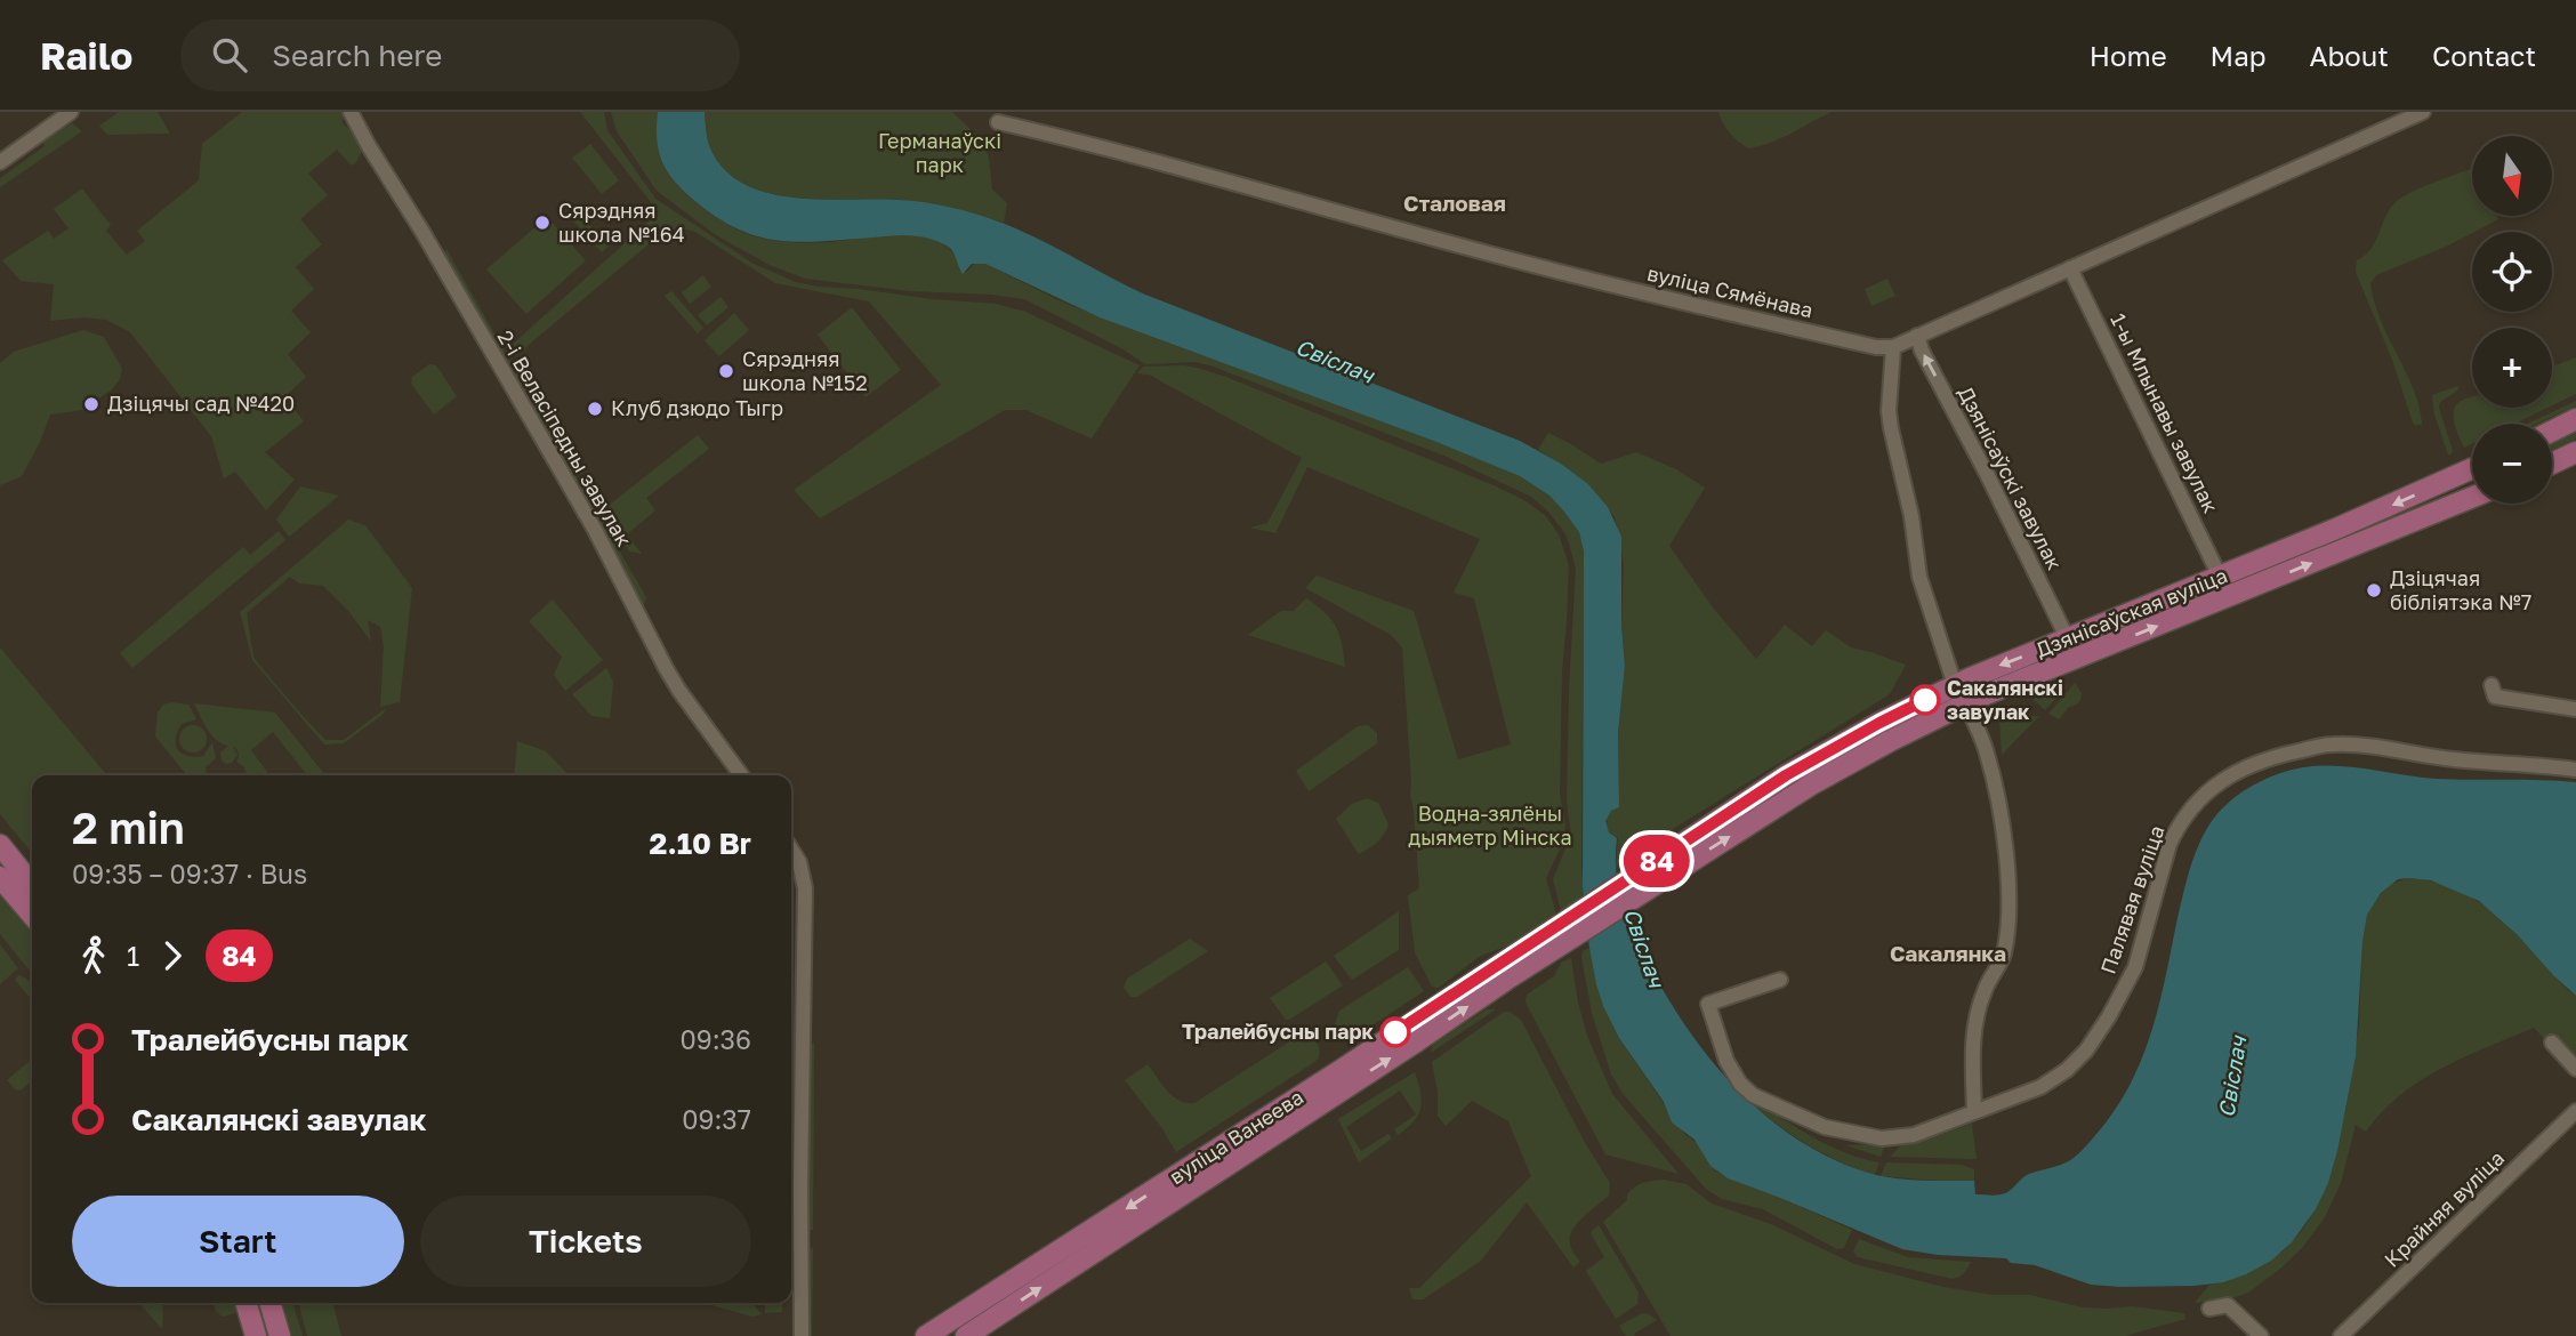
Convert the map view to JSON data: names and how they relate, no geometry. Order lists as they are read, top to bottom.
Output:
{
  "streets": {
    "main road": ["Дзянісаўская вуліца", "вуліца Ванеева"],
    "street": [
      "вуліца Сямёнава",
      "1-ы Млынавы завулак",
      "2-і Веласіпедны завулак",
      "Дзянісаўскі завулак",
      "Палявая вуліца",
      "Крайняя вуліца"
    ]
  },
  "crossings": [
    ["1-ы Млынавы завулак", "Дзянісаўская вуліца"],
    ["Дзянісаўскі завулак", "Дзянісаўская вуліца"],
    ["Дзянісаўская вуліца", "вуліца Ванеева"]
  ],
  "districts": ["Сталовая", "Сакалянка"],
  "water": ["Свіслач"],
  "parks": ["Германаўскі парк", "Водна-зялёны дыяметр Мінска"],
  "places": [
    "Сярэдняя школа №164",
    "Сярэдняя школа №152",
    "Дзіцячы сад №420",
    "Клуб дзюдо Тыгр",
    "Дзіцячая бібліятэка №7",
    "Сакалянскі завулак",
    "Тралейбусны парк"
  ],
  "lines": ["bus line 84"],
  "north": "bottom",
  "page": {
    "header": "Railo",
    "search": "Search here",
    "nav": [
      "Home",
      "Map",
      "About",
      "Contact"
    ],
    "on_map": "84",
    "map_buttons": ["+", "−"],
    "heading": ["2 min", "09:35 – 09:37 · Bus", "2.10 Br"],
    "legs": ["1", "84"],
    "list": [
      {
        "name": "Тралейбусны парк",
        "value": "09:36"
      },
      {
        "name": "Сакалянскі завулак",
        "value": "09:37"
      }
    ],
    "buttons": ["Start", "Tickets"]
  }
}
